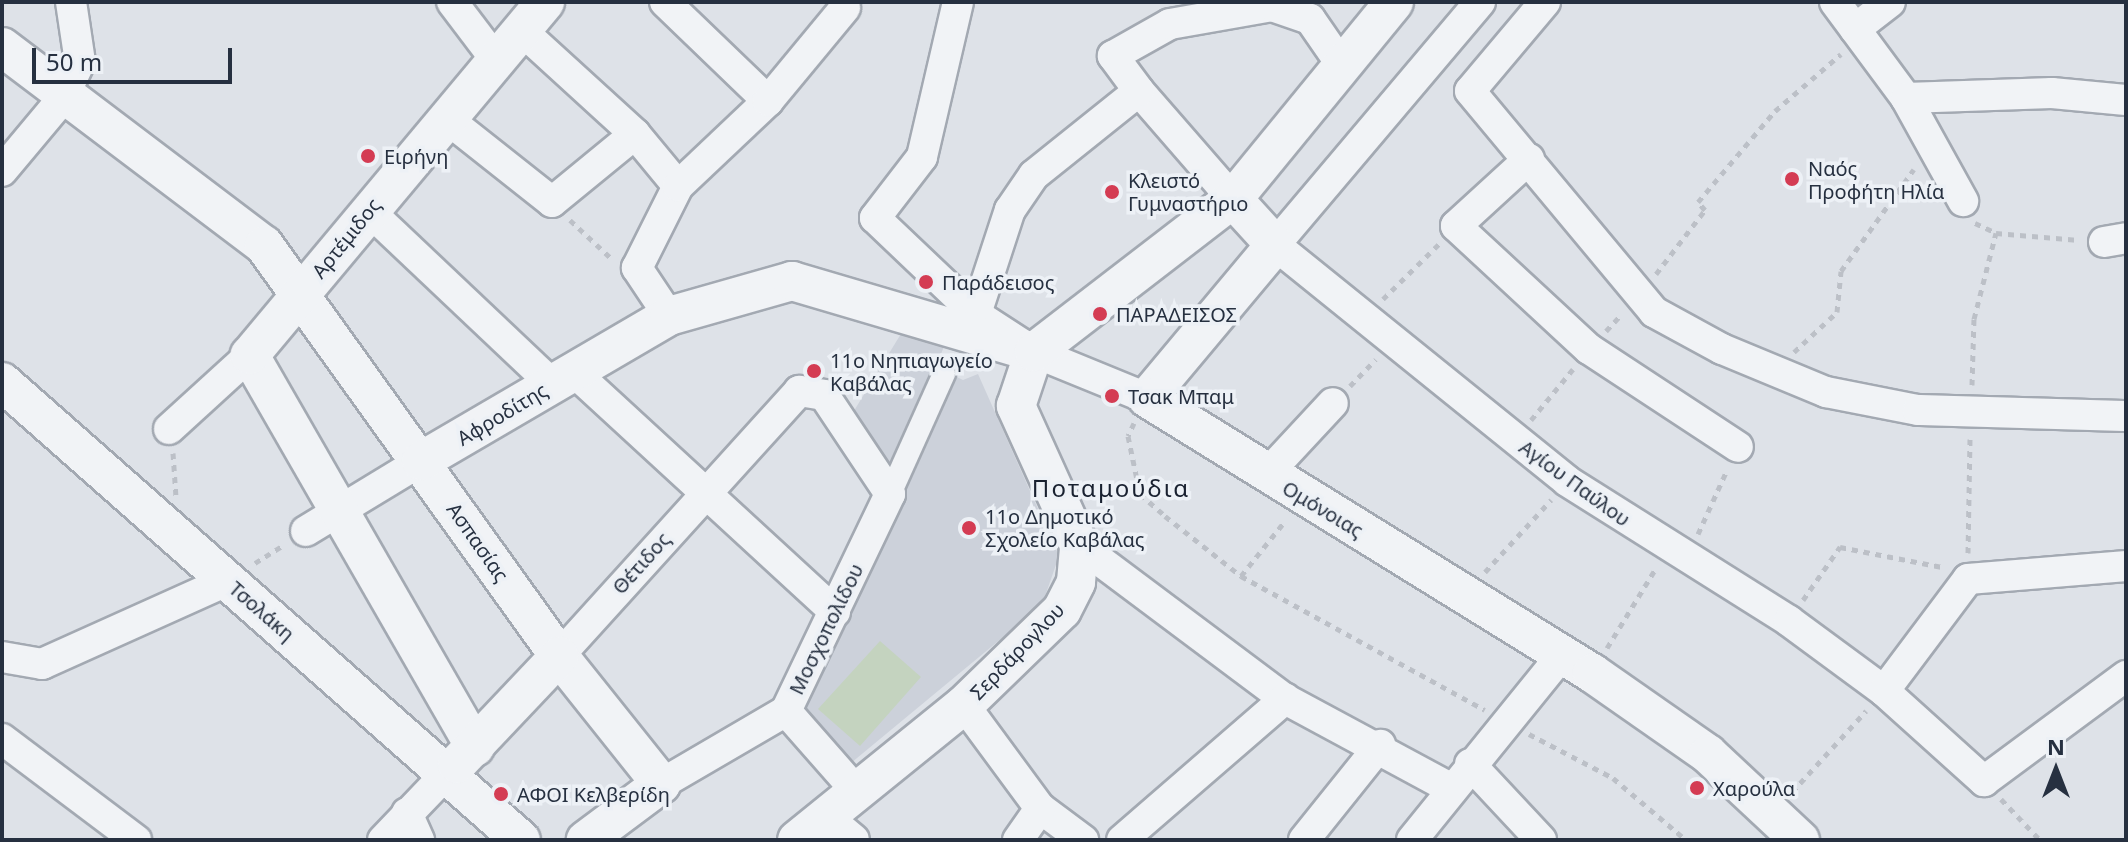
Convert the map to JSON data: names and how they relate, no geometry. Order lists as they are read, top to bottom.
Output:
{
  "streets": {
    "street": [
      "Αρτέμιδος",
      "Αφροδίτης",
      "Αγίου Παύλου",
      "Ομόνοιας",
      "Ασπασίας",
      "Θέτιδος",
      "Τσολάκη",
      "Μοσχοπολίδου",
      "Σερδάρογλου"
    ]
  },
  "crossings": [
    ["Αρτέμιδος", "Ασπασίας"],
    ["Αφροδίτης", "Ομόνοιας"],
    ["Αφροδίτης", "Ασπασίας"],
    ["Ασπασίας", "Θέτιδος"],
    ["Ασπασίας", "Μοσχοπολίδου"],
    ["Θέτιδος", "Τσολάκη"],
    ["Θέτιδος", "Μοσχοπολίδου"]
  ],
  "districts": ["Ποταμούδια"],
  "places": [
    "Ειρήνη",
    "Ναός Προφήτη Ηλία",
    "Κλειστό Γυμναστήριο",
    "Παράδεισος",
    "ΠΑΡΑΔΕΙΣΟΣ",
    "11ο Νηπιαγωγείο Καβάλας",
    "Τσακ Μπαμ",
    "11ο Δημοτικό Σχολείο Καβάλας",
    "Χαρούλα",
    "ΑΦΟΙ Κελβερίδη"
  ],
  "scale_bar": "50 m",
  "north": "top"
}
